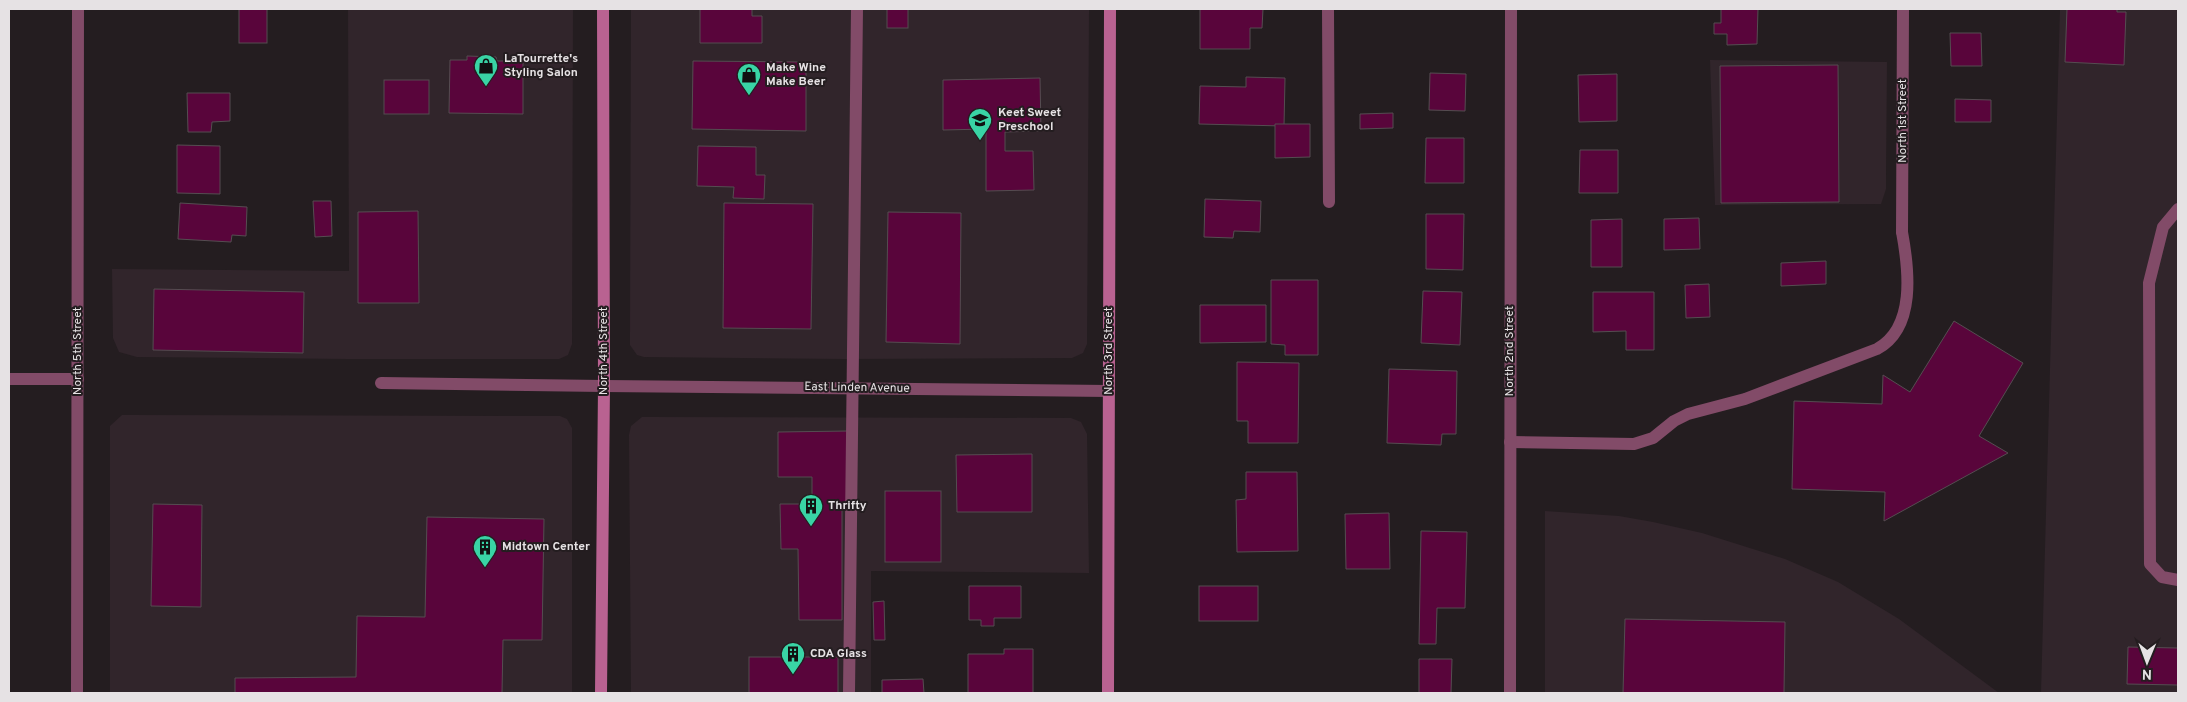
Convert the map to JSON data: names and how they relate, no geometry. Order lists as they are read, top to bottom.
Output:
{
  "streets": {
    "main road": ["North 4th Street", "North 3rd Street"],
    "street": [
      "North 1st Street",
      "North 5th Street",
      "North 2nd Street",
      "East Linden Avenue"
    ]
  },
  "crossings": [
    ["North 1st Street", "North 2nd Street"],
    ["North 4th Street", "East Linden Avenue"],
    ["North 3rd Street", "East Linden Avenue"]
  ],
  "places": {
    "shop": ["LaTourrette's Styling Salon", "Make Wine Make Beer"],
    "school or university": ["Keet Sweet Preschool"],
    "building": ["Thrifty", "Midtown Center", "CDA Glass"]
  },
  "north": "bottom"
}
